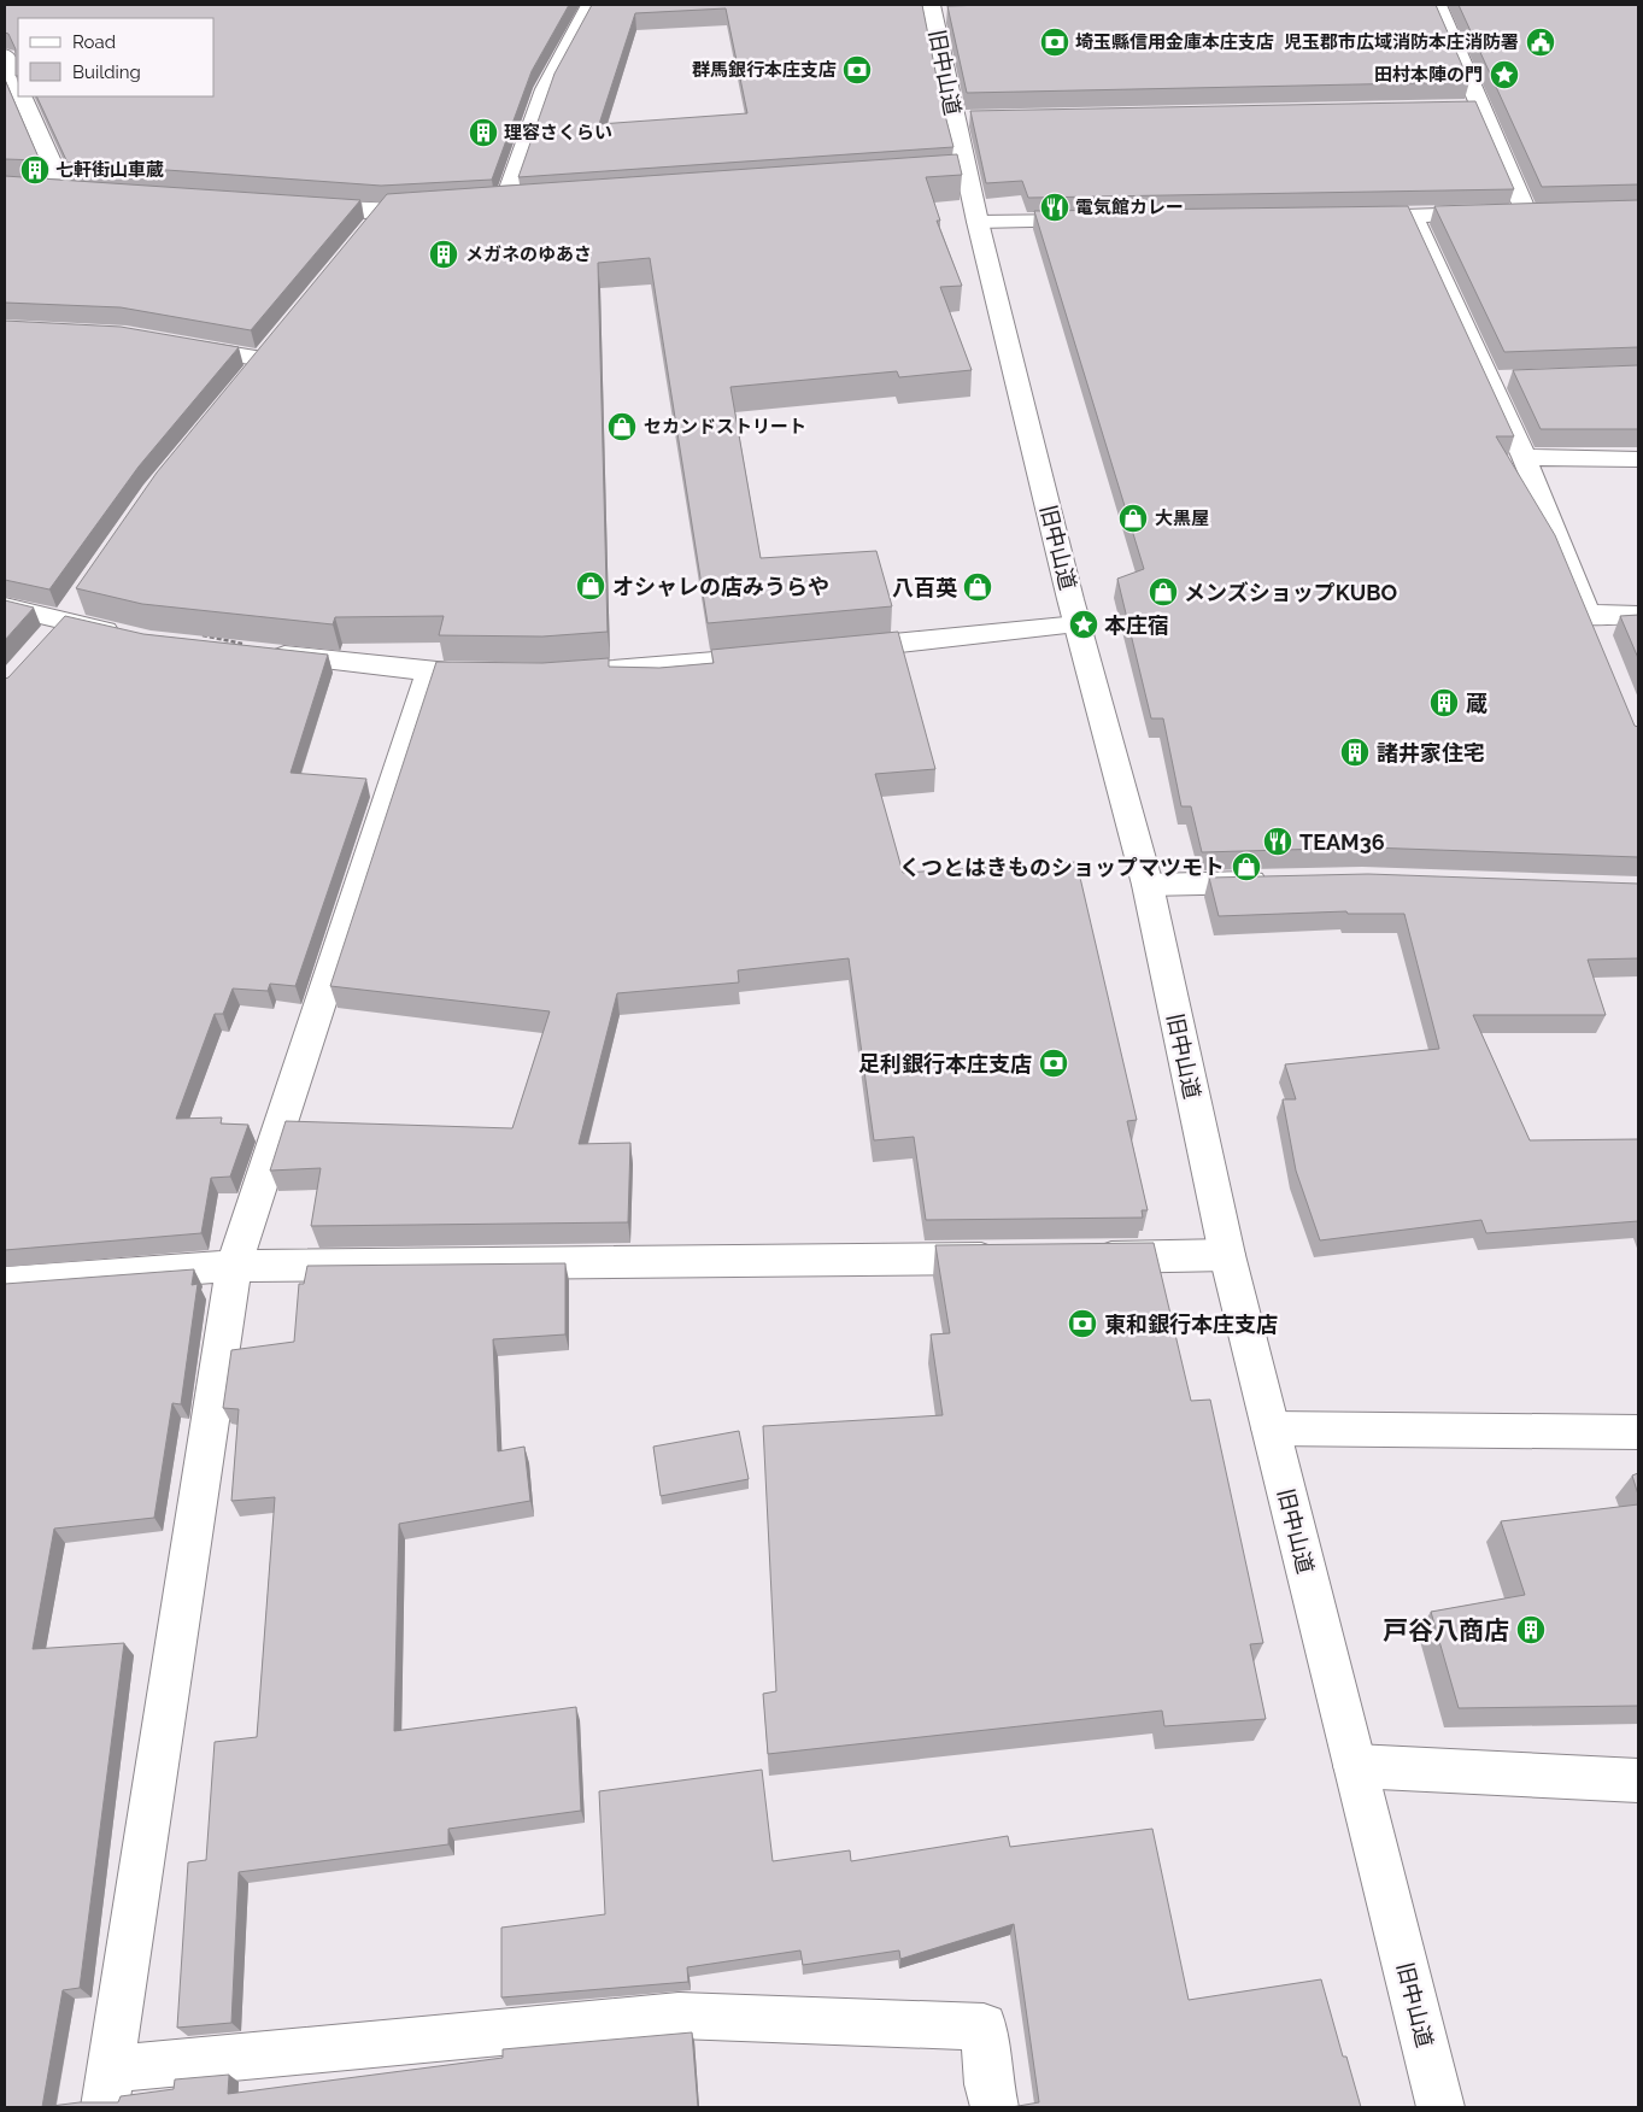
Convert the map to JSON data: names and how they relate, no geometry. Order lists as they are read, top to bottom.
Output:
{
  "streets": {
    "street": ["旧中山道"]
  },
  "places": {
    "bank": [
      "埼玉縣信用金庫本庄支店",
      "群馬銀行本庄支店",
      "足利銀行本庄支店",
      "東和銀行本庄支店"
    ],
    "public building": ["児玉郡市広域消防本庄消防署"],
    "place": ["田村本陣の門", "本庄宿"],
    "building": [
      "理容さくらい",
      "七軒街山車蔵",
      "メガネのゆあさ",
      "蔵",
      "諸井家住宅",
      "戸谷八商店"
    ],
    "restaurant": ["電気館カレー", "TEAM36"],
    "shop": [
      "セカンドストリート",
      "大黒屋",
      "オシャレの店みうらや",
      "八百英",
      "メンズショップKUBO",
      "くつとはきものショップマツモト"
    ]
  },
  "legend": ["Road", "Building"]
}
